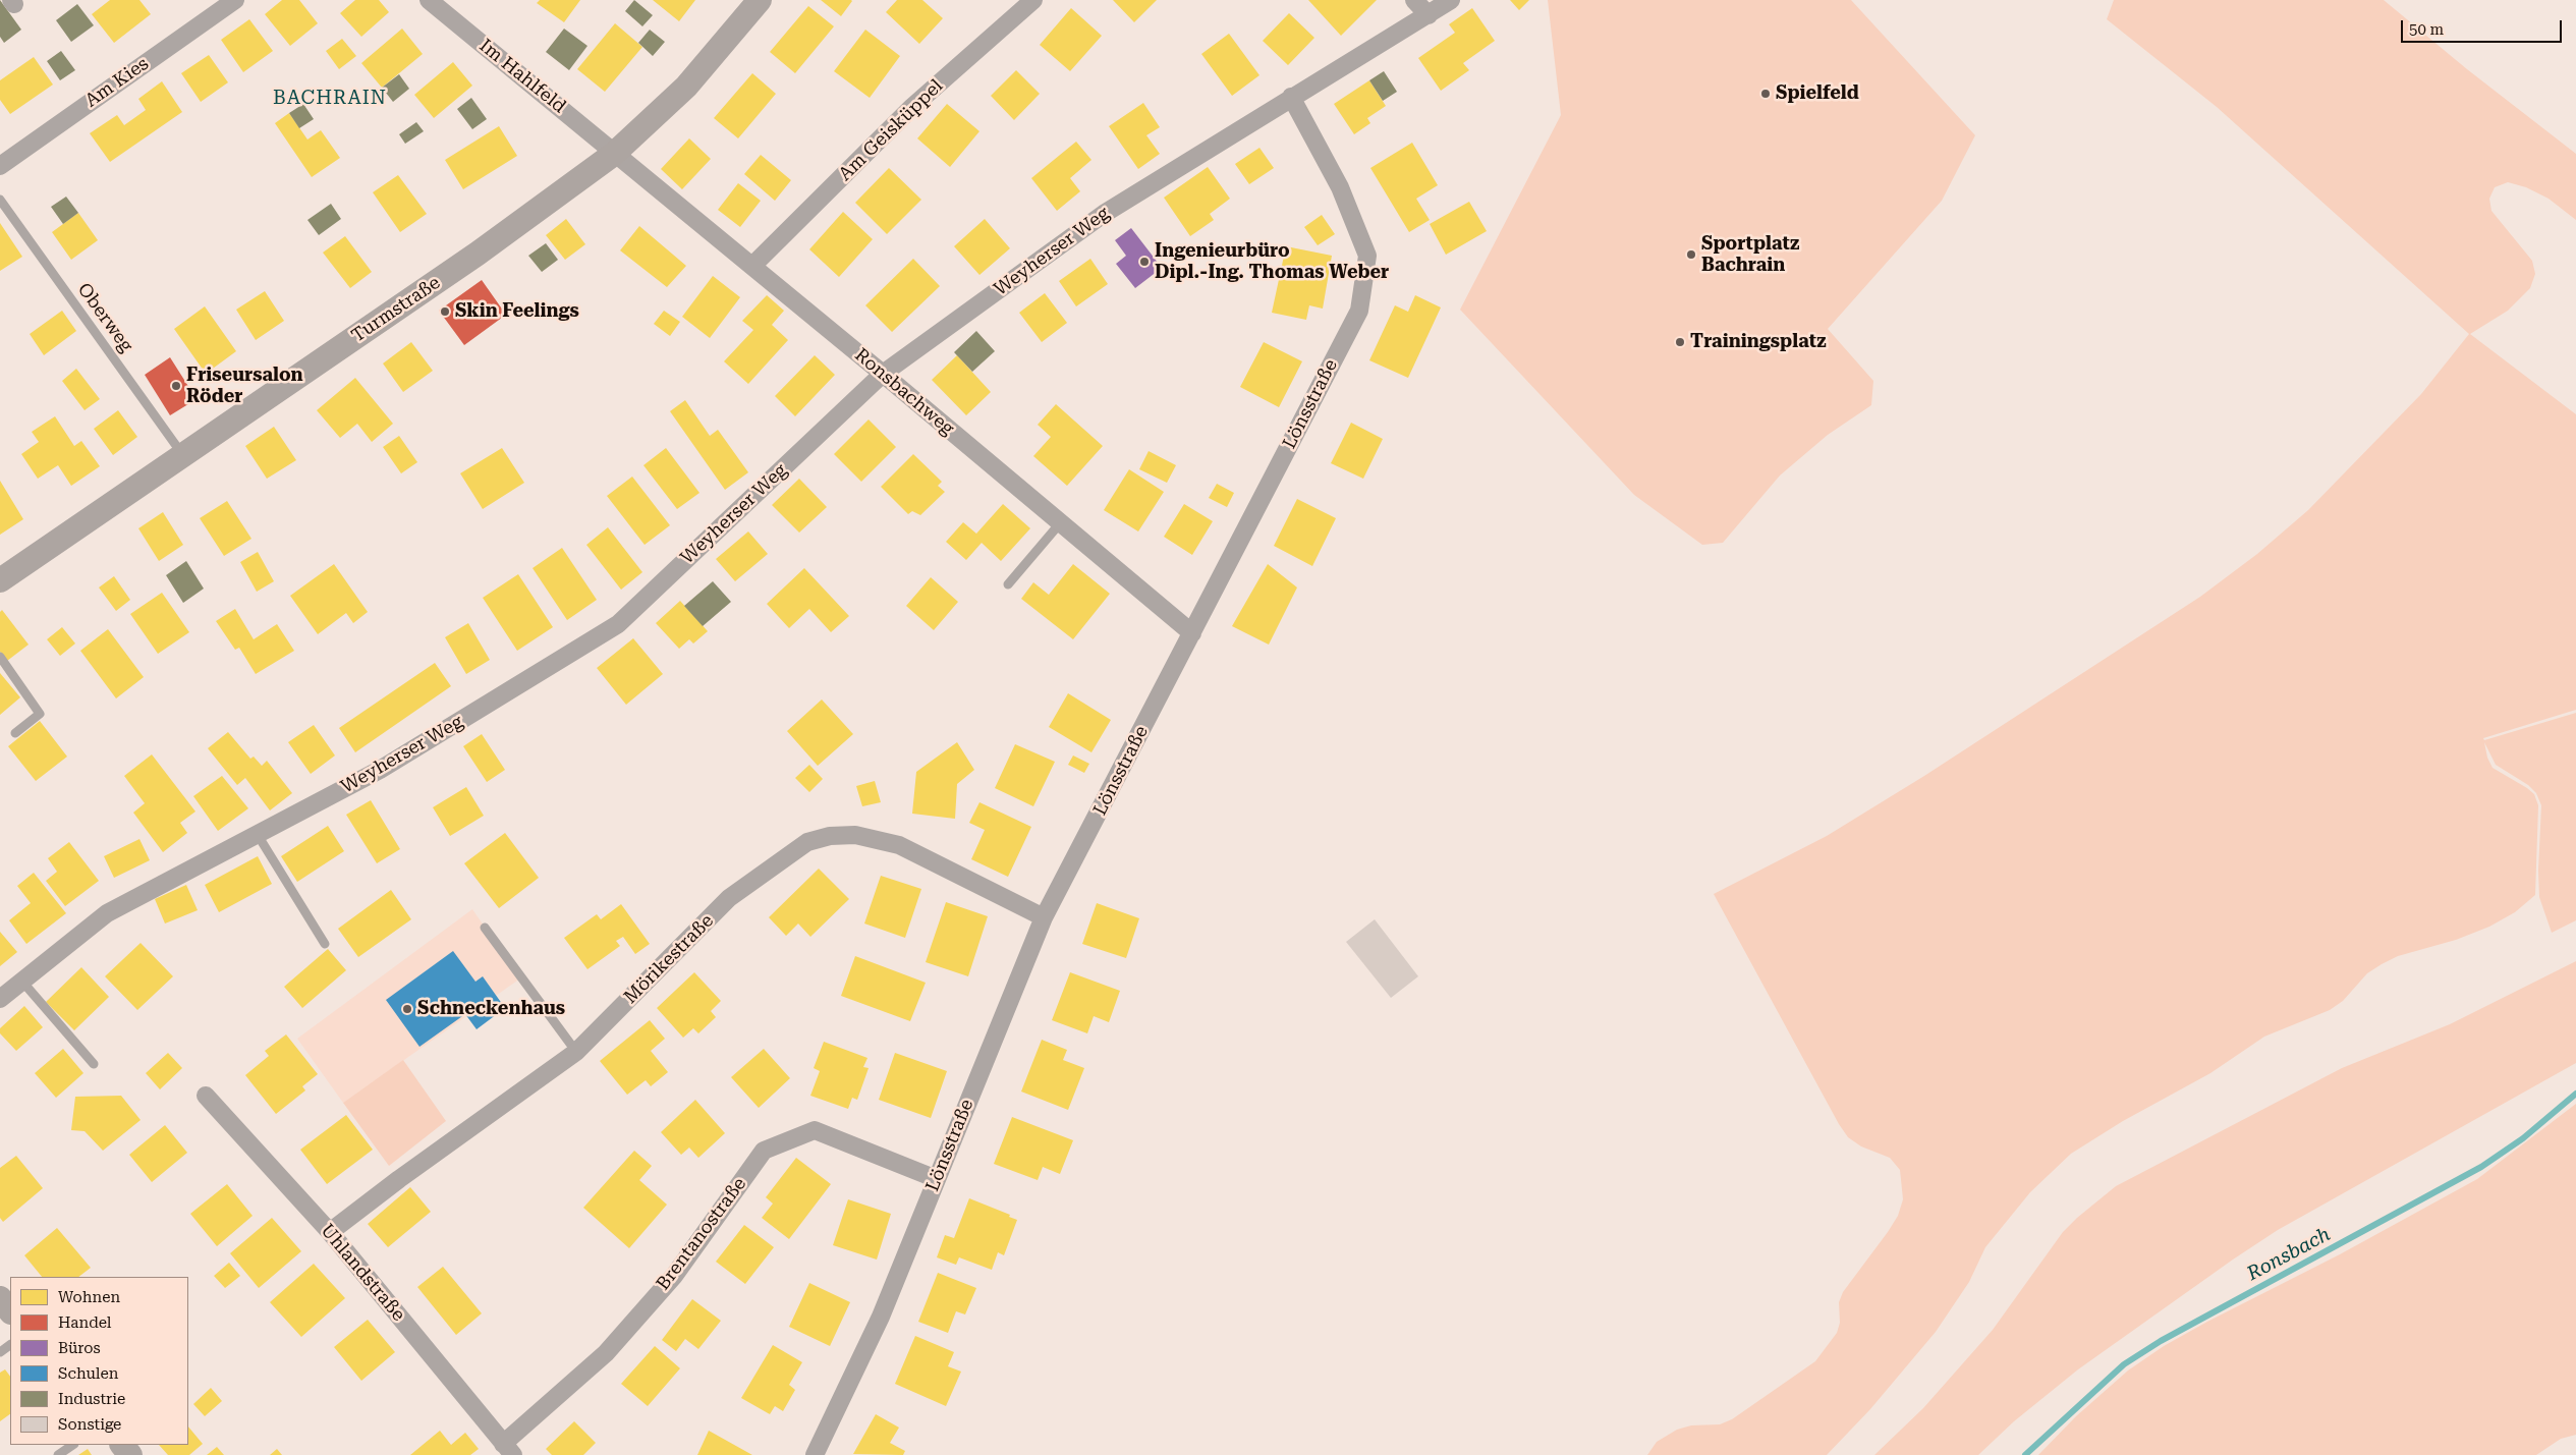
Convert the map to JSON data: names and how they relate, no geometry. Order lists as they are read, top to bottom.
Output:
{
  "streets": {
    "main road": ["Turmstraße"],
    "street": [
      "Im Hahlfeld",
      "Am Kies",
      "Am Geisküppel",
      "Weyherser Weg",
      "Ronsbachweg",
      "Lönsstraße",
      "Mörikestraße",
      "Brentanostraße",
      "Uhlandstraße"
    ],
    "lane": ["Oberweg"]
  },
  "crossings": [
    ["Im Hahlfeld", "Turmstraße"],
    ["Im Hahlfeld", "Ronsbachweg"],
    ["Am Geisküppel", "Ronsbachweg"],
    ["Weyherser Weg", "Ronsbachweg"],
    ["Weyherser Weg", "Lönsstraße"],
    ["Turmstraße", "Oberweg"],
    ["Turmstraße", "Ronsbachweg"],
    ["Ronsbachweg", "Lönsstraße"],
    ["Lönsstraße", "Mörikestraße"],
    ["Lönsstraße", "Brentanostraße"],
    ["Mörikestraße", "Uhlandstraße"],
    ["Brentanostraße", "Uhlandstraße"]
  ],
  "districts": ["BACHRAIN"],
  "water": ["Ronsbach"],
  "places": [
    "Spielfeld",
    "Sportplatz Bachrain",
    "Ingenieurbüro Dipl.-Ing. Thomas Weber",
    "Skin Feelings",
    "Trainingsplatz",
    "Friseursalon Röder",
    "Schneckenhaus"
  ],
  "legend": [
    "Wohnen",
    "Handel",
    "Büros",
    "Schulen",
    "Industrie",
    "Sonstige"
  ],
  "scale_bar": "50 m"
}
